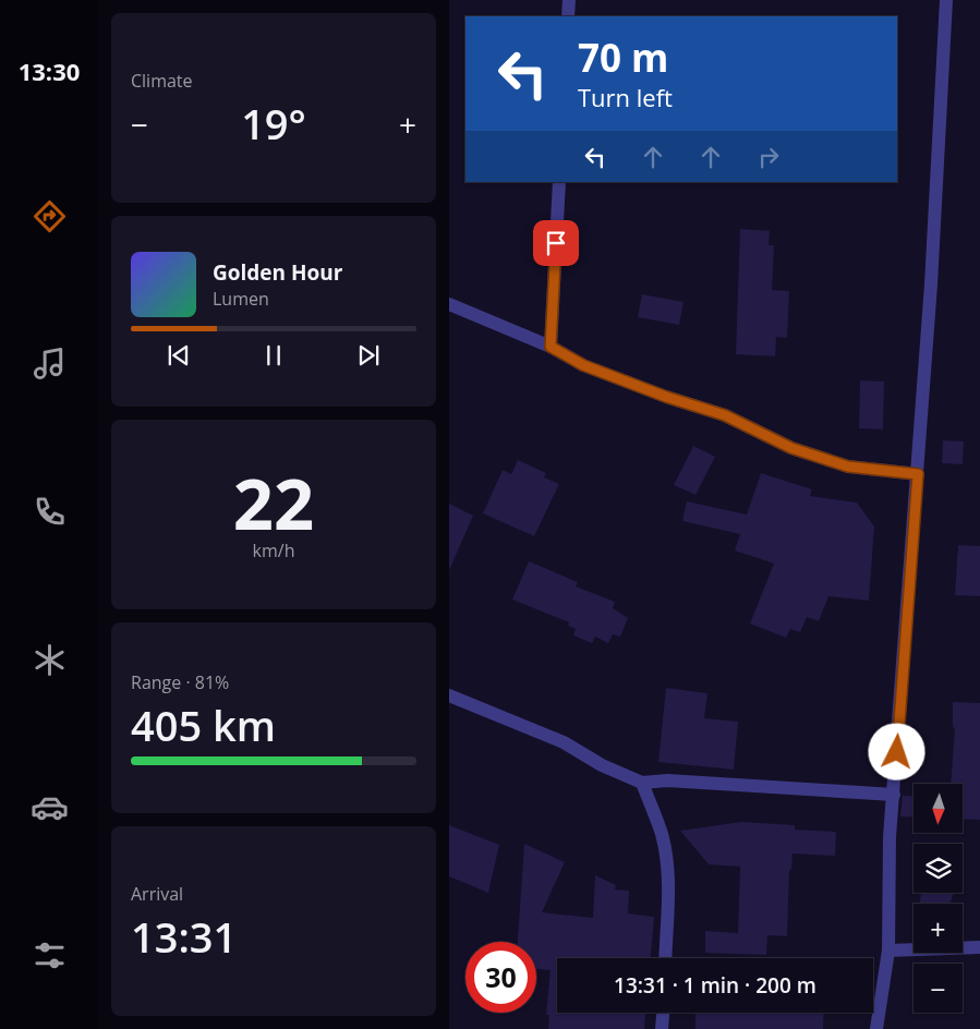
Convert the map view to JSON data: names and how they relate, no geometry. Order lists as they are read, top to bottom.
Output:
{
  "north": "bottom",
  "page": {
    "tabs": "13:30",
    "tile": [
      "Climate",
      ["22", "km/h"],
      ["Range · 81%", "405 km"],
      ["Arrival", "13:31"]
    ],
    "turn": ["70 m", "Turn left"],
    "heat": ["−", "19°", "+"],
    "song": ["Golden Hour", "Lumen"],
    "map_buttons": ["+", "−"],
    "limit": "30",
    "trip": "13:31 · 1 min · 200 m"
  }
}
